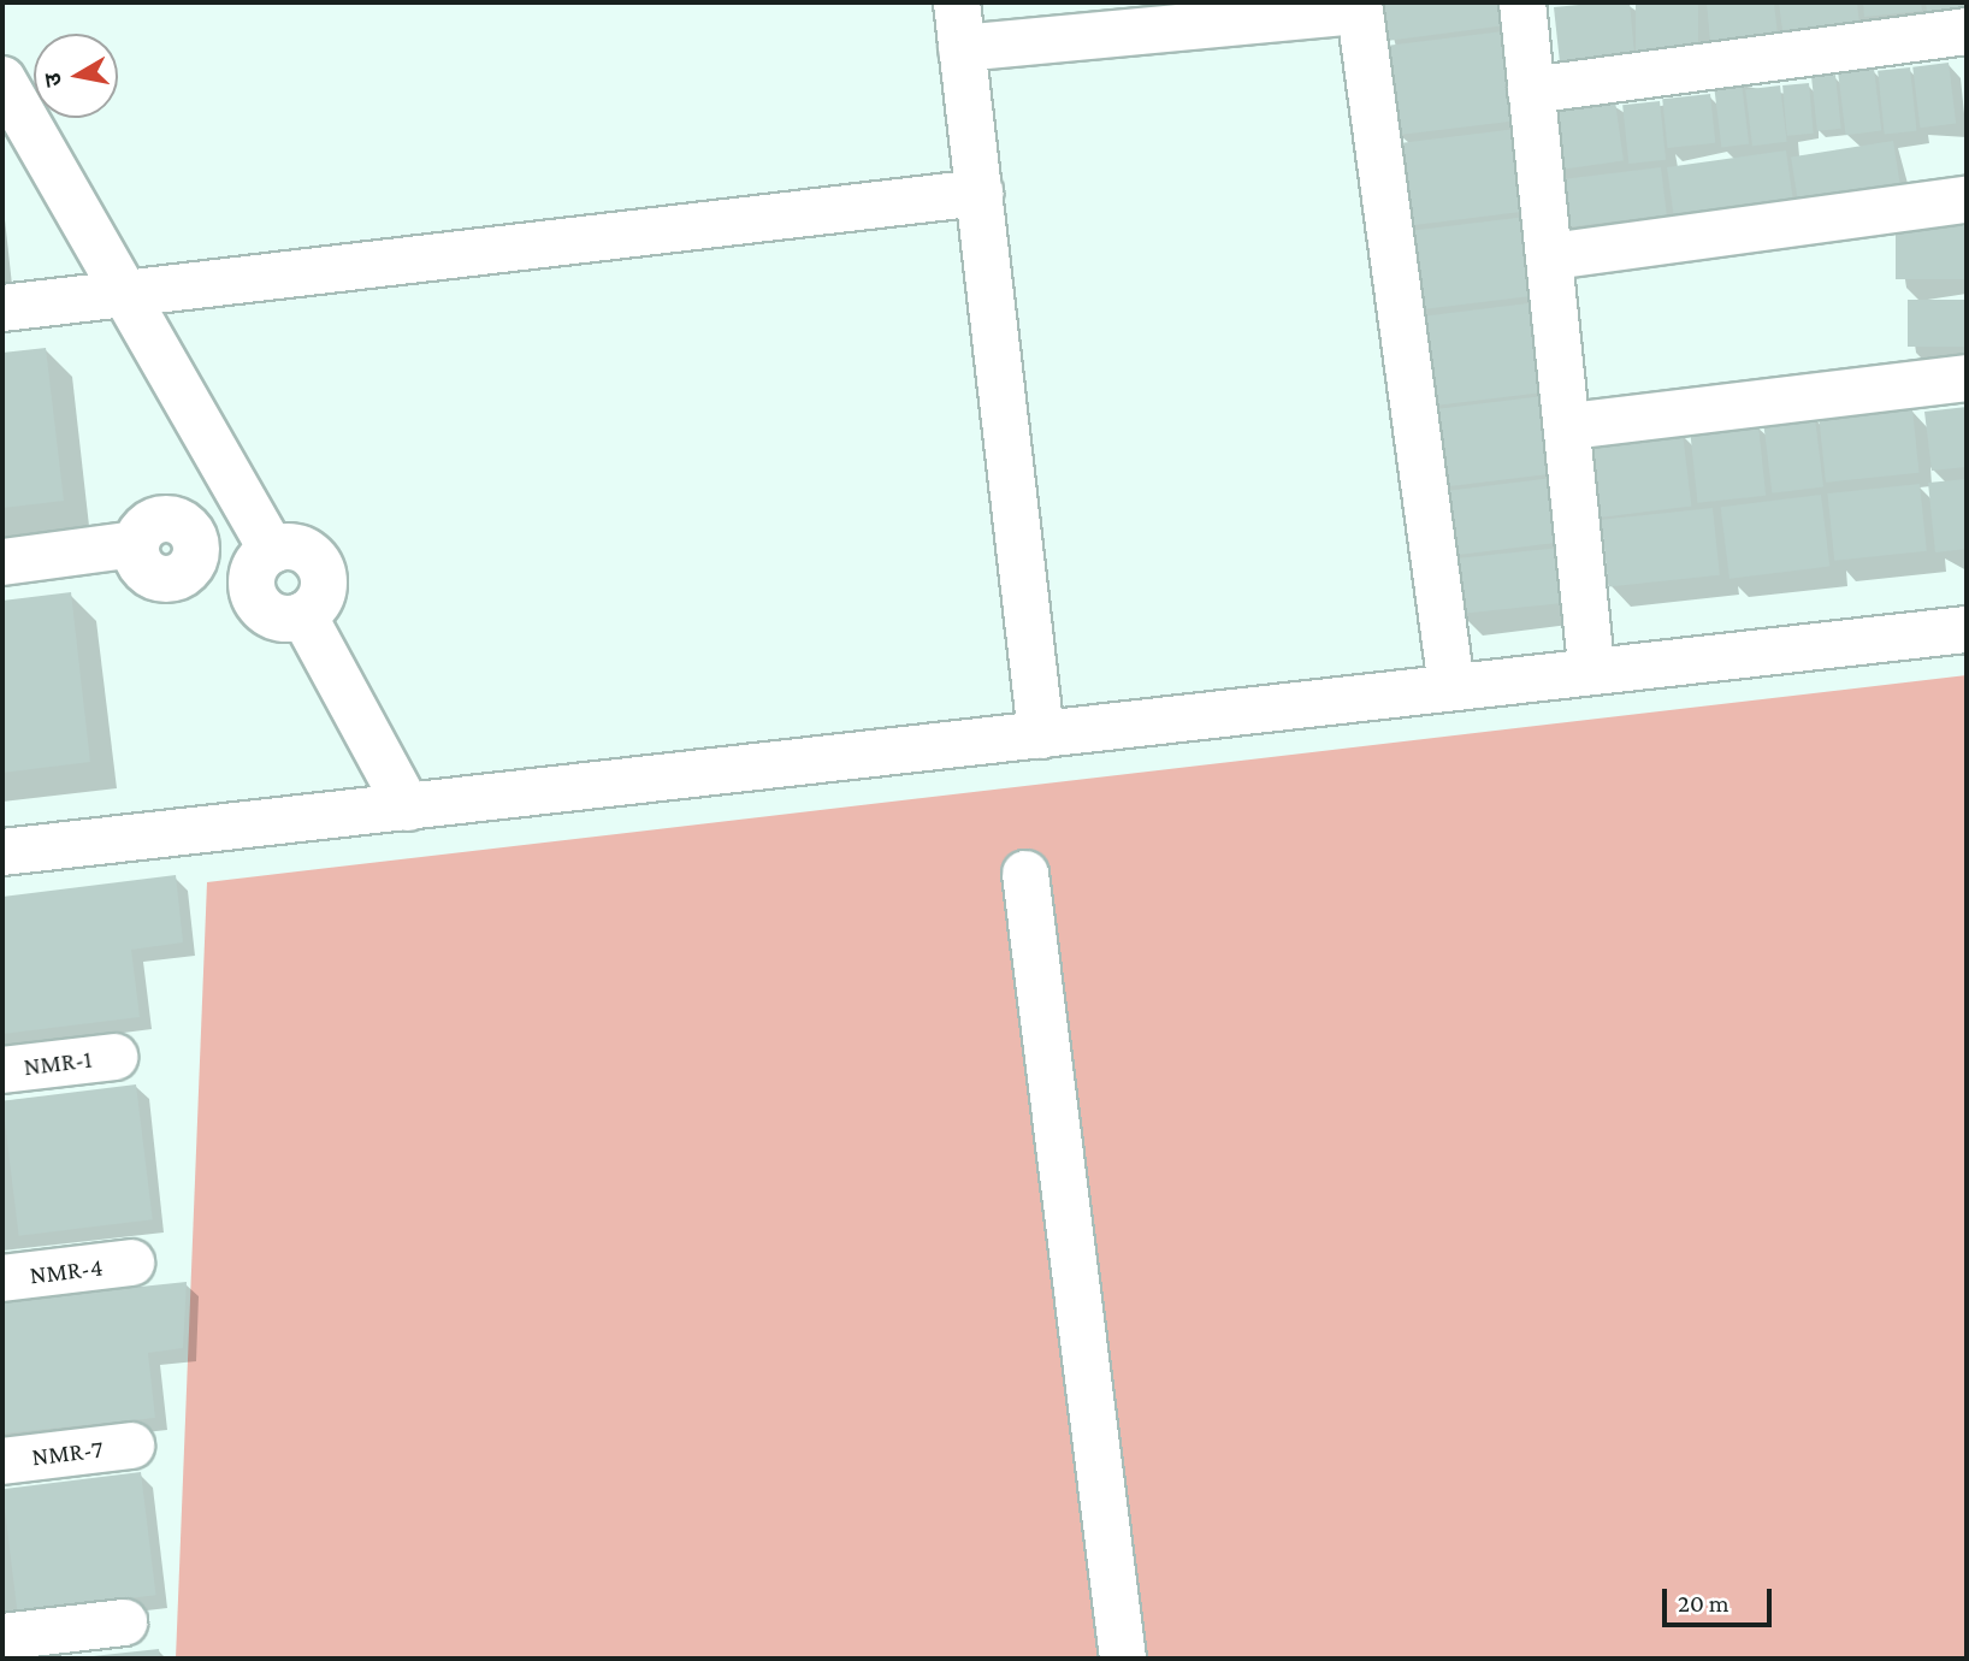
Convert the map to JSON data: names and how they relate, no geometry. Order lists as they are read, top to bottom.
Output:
{
  "streets": {
    "street": ["NMR-1", "NMR-4", "NMR-7"]
  },
  "scale_bar": "20 m",
  "north": "left"
}
